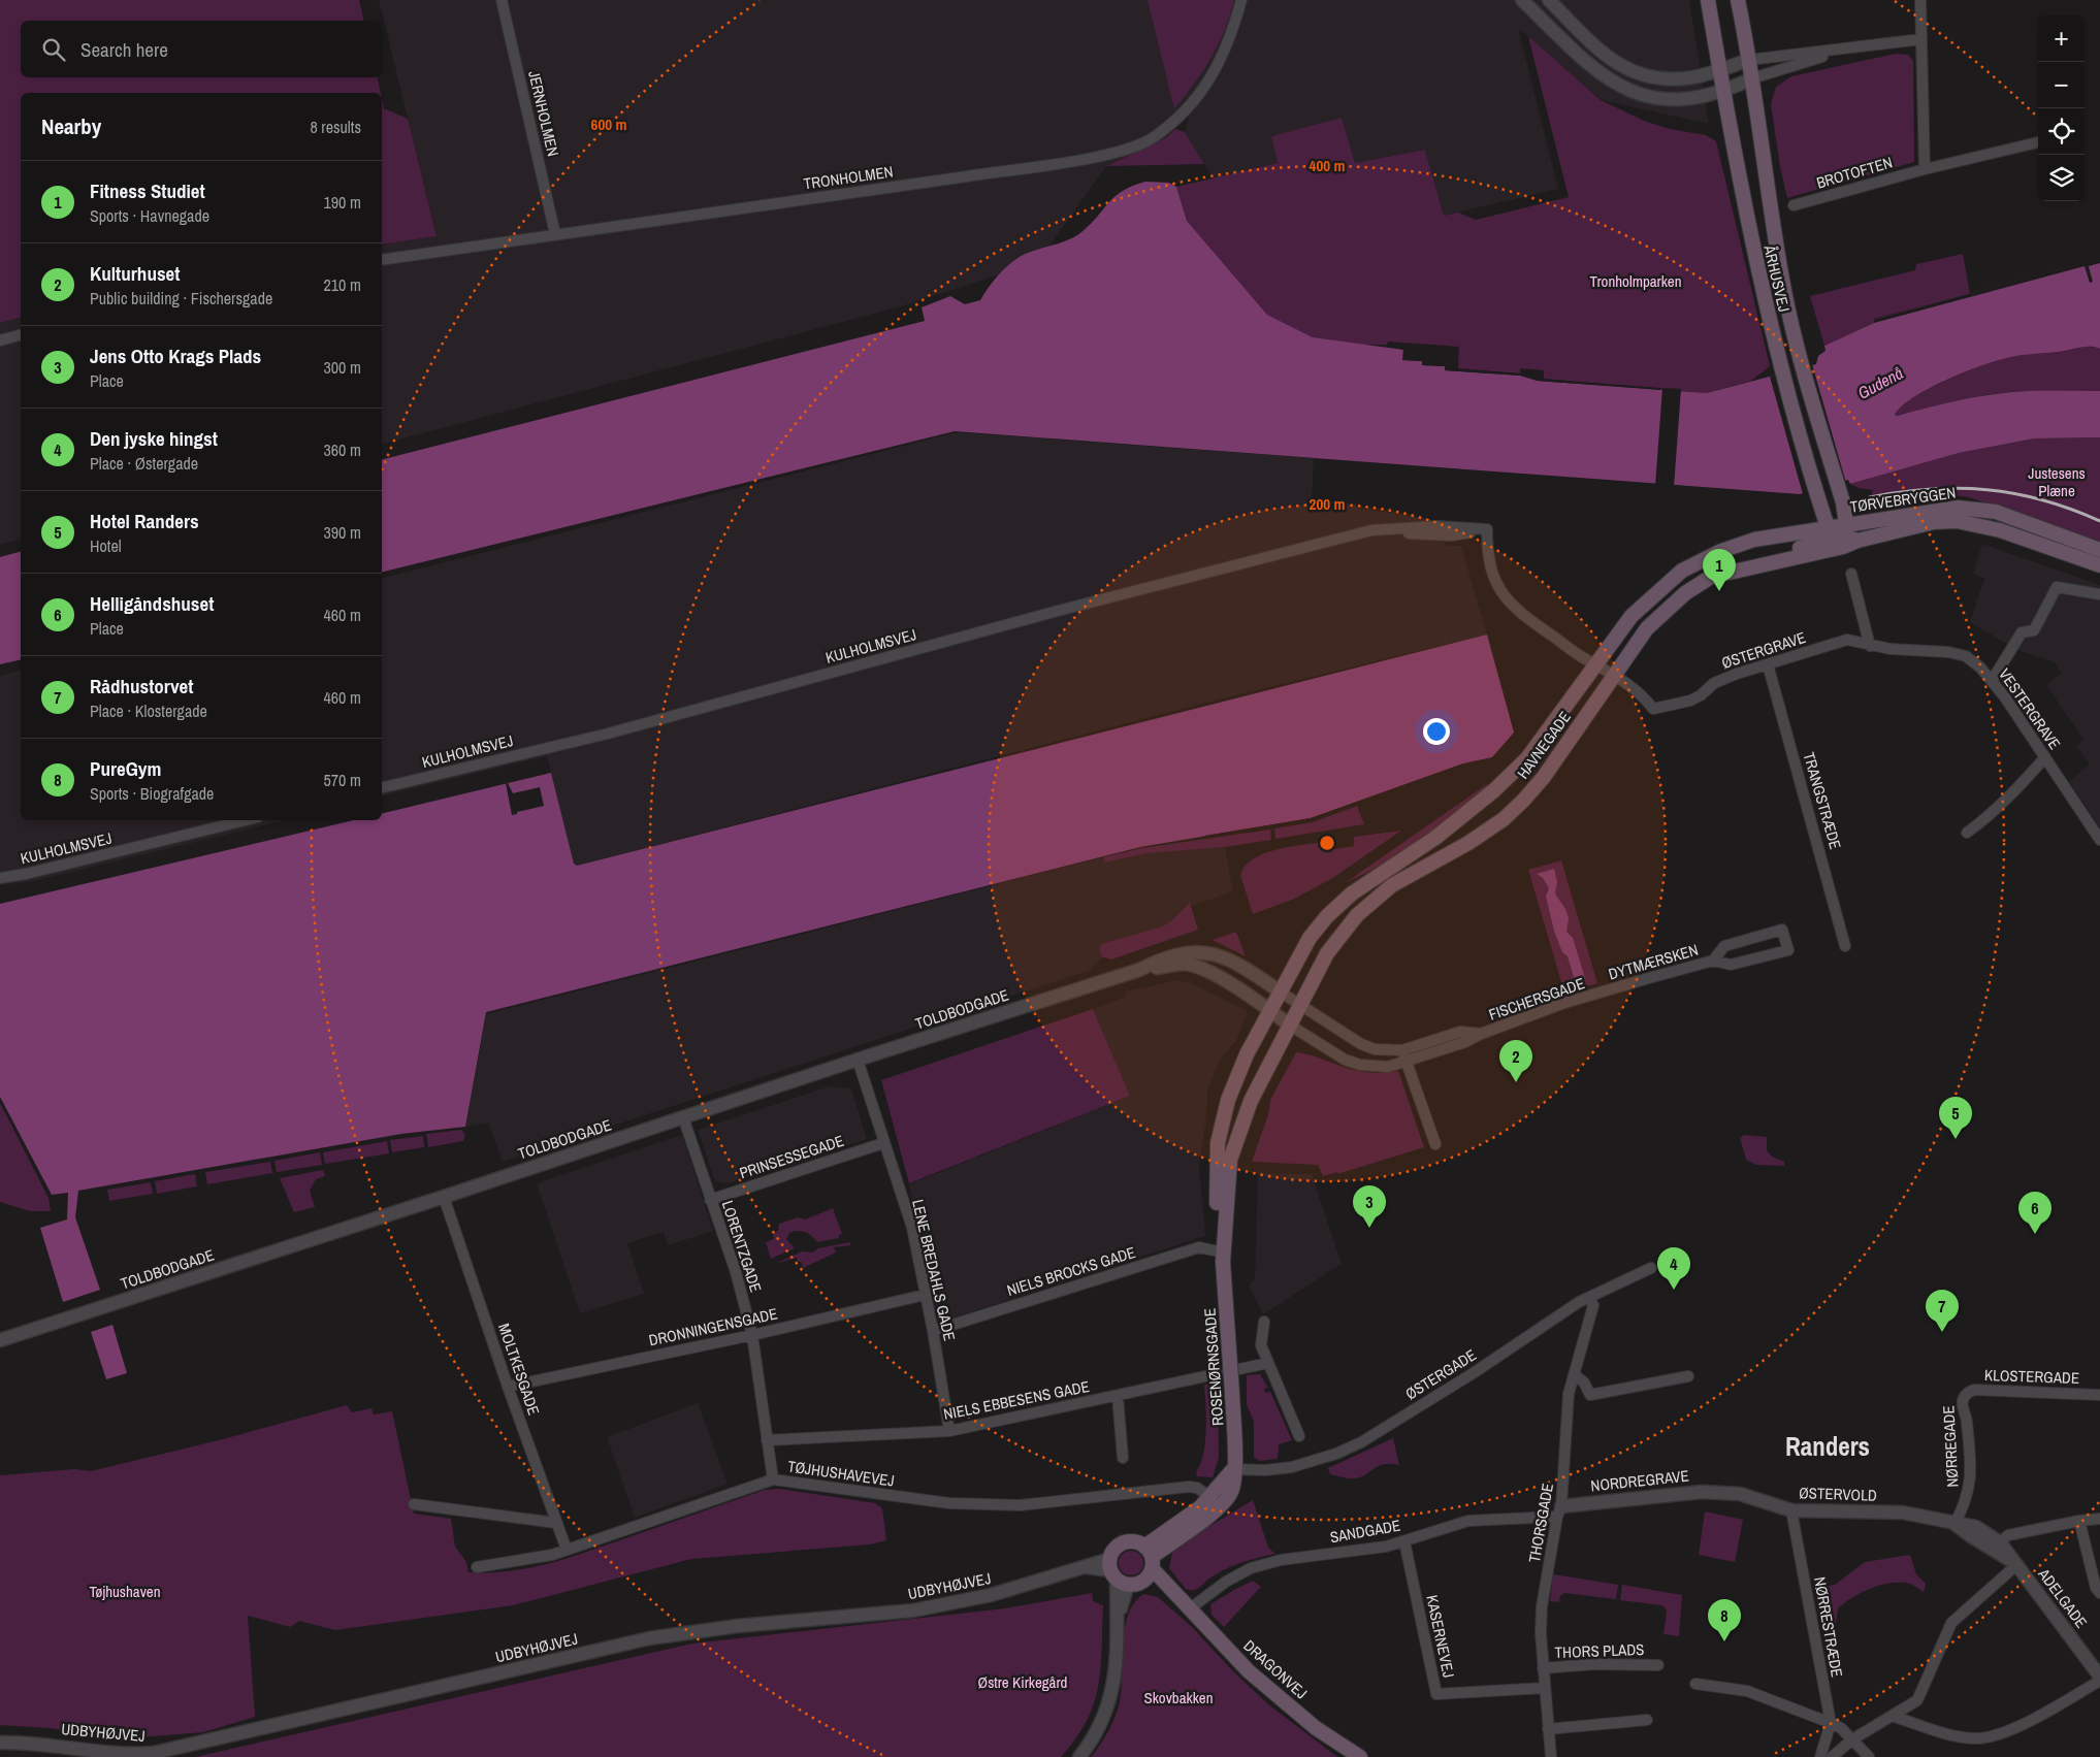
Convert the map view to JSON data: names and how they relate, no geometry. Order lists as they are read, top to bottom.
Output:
{
  "streets": {
    "main road": [
      "ÅRHUSVEJ",
      "TØRVEBRYGGEN",
      "HAVNEGADE",
      "ROSENØRNSGADE",
      "DRAGONVEJ"
    ],
    "street": [
      "JERNHOLMEN",
      "BROTOFTEN",
      "TRONHOLMEN",
      "KULHOLMSVEJ",
      "ØSTERGRAVE",
      "VESTERGRAVE",
      "TRANGSTRÆDE",
      "DYTMÆRSKEN",
      "FISCHERSGADE",
      "TOLDBODGADE",
      "PRINSESSEGADE",
      "LORENTZGADE",
      "LENE BREDAHLS GADE",
      "NIELS BROCKS GADE",
      "DRONNINGENSGADE",
      "MOLTKESGADE",
      "ØSTERGADE",
      "KLOSTERGADE",
      "NIELS EBBESENS GADE",
      "NØRREGADE",
      "TØJHUSHAVEVEJ",
      "NORDREGRAVE",
      "ØSTERVOLD",
      "THORSGADE",
      "SANDGADE",
      "UDBYHØJVEJ",
      "ADELGADE",
      "NØRRESTRÆDE",
      "KASERNEVEJ",
      "THORS PLADS"
    ]
  },
  "crossings": [
    ["JERNHOLMEN", "TRONHOLMEN"],
    ["ÅRHUSVEJ", "TØRVEBRYGGEN"],
    ["ÅRHUSVEJ", "HAVNEGADE"],
    ["TØRVEBRYGGEN", "HAVNEGADE"],
    ["KULHOLMSVEJ", "ØSTERGRAVE"],
    ["KULHOLMSVEJ", "HAVNEGADE"],
    ["ØSTERGRAVE", "VESTERGRAVE"],
    ["ØSTERGRAVE", "HAVNEGADE"],
    ["ØSTERGRAVE", "TRANGSTRÆDE"],
    ["HAVNEGADE", "FISCHERSGADE"],
    ["HAVNEGADE", "TOLDBODGADE"],
    ["HAVNEGADE", "ROSENØRNSGADE"],
    ["DYTMÆRSKEN", "FISCHERSGADE"],
    ["FISCHERSGADE", "TOLDBODGADE"],
    ["FISCHERSGADE", "ROSENØRNSGADE"],
    ["TOLDBODGADE", "LORENTZGADE"],
    ["TOLDBODGADE", "LENE BREDAHLS GADE"],
    ["TOLDBODGADE", "ROSENØRNSGADE"],
    ["TOLDBODGADE", "MOLTKESGADE"],
    ["PRINSESSEGADE", "LORENTZGADE"],
    ["PRINSESSEGADE", "LENE BREDAHLS GADE"],
    ["LORENTZGADE", "DRONNINGENSGADE"],
    ["LORENTZGADE", "NIELS EBBESENS GADE"],
    ["LORENTZGADE", "TØJHUSHAVEVEJ"],
    ["LENE BREDAHLS GADE", "NIELS BROCKS GADE"],
    ["LENE BREDAHLS GADE", "DRONNINGENSGADE"],
    ["LENE BREDAHLS GADE", "NIELS EBBESENS GADE"],
    ["NIELS BROCKS GADE", "ROSENØRNSGADE"],
    ["DRONNINGENSGADE", "MOLTKESGADE"],
    ["ROSENØRNSGADE", "ØSTERGADE"],
    ["ROSENØRNSGADE", "DRAGONVEJ"],
    ["MOLTKESGADE", "TØJHUSHAVEVEJ"],
    ["ØSTERGADE", "THORSGADE"],
    ["KLOSTERGADE", "NØRREGADE"],
    ["NØRREGADE", "ØSTERVOLD"],
    ["NORDREGRAVE", "ØSTERVOLD"],
    ["NORDREGRAVE", "THORSGADE"],
    ["NORDREGRAVE", "SANDGADE"],
    ["ØSTERVOLD", "ADELGADE"],
    ["ØSTERVOLD", "NØRRESTRÆDE"],
    ["THORSGADE", "SANDGADE"],
    ["THORSGADE", "KASERNEVEJ"],
    ["THORSGADE", "THORS PLADS"],
    ["SANDGADE", "KASERNEVEJ"],
    ["SANDGADE", "DRAGONVEJ"]
  ],
  "districts": ["Randers"],
  "water": ["Gudenå"],
  "parks": [
    "Tronholmparken",
    "Justesens Plæne",
    "Tøjhushaven",
    "Østre Kirkegård",
    "Skovbakken"
  ],
  "page": {
    "map_buttons": ["+", "−"],
    "search": "Search here",
    "heading": ["Nearby", "8 results"],
    "list": [
      {
        "mark": "1",
        "name": "Fitness Studiet",
        "note": "Sports · Havnegade",
        "value": "190 m"
      },
      {
        "mark": "2",
        "name": "Kulturhuset",
        "note": "Public building · Fischersgade",
        "value": "210 m"
      },
      {
        "mark": "3",
        "name": "Jens Otto Krags Plads",
        "note": "Place",
        "value": "300 m"
      },
      {
        "mark": "4",
        "name": "Den jyske hingst",
        "note": "Place · Østergade",
        "value": "360 m"
      },
      {
        "mark": "5",
        "name": "Hotel Randers",
        "note": "Hotel",
        "value": "390 m"
      },
      {
        "mark": "6",
        "name": "Helligåndshuset",
        "note": "Place",
        "value": "460 m"
      },
      {
        "mark": "7",
        "name": "Rådhustorvet",
        "note": "Place · Klostergade",
        "value": "460 m"
      },
      {
        "mark": "8",
        "name": "PureGym",
        "note": "Sports · Biografgade",
        "value": "570 m"
      }
    ],
    "pins": [
      "1",
      "2",
      "5",
      "3",
      "6",
      "4",
      "7",
      "8"
    ]
  },
  "rings": ["600 m", "400 m", "200 m"]
}
